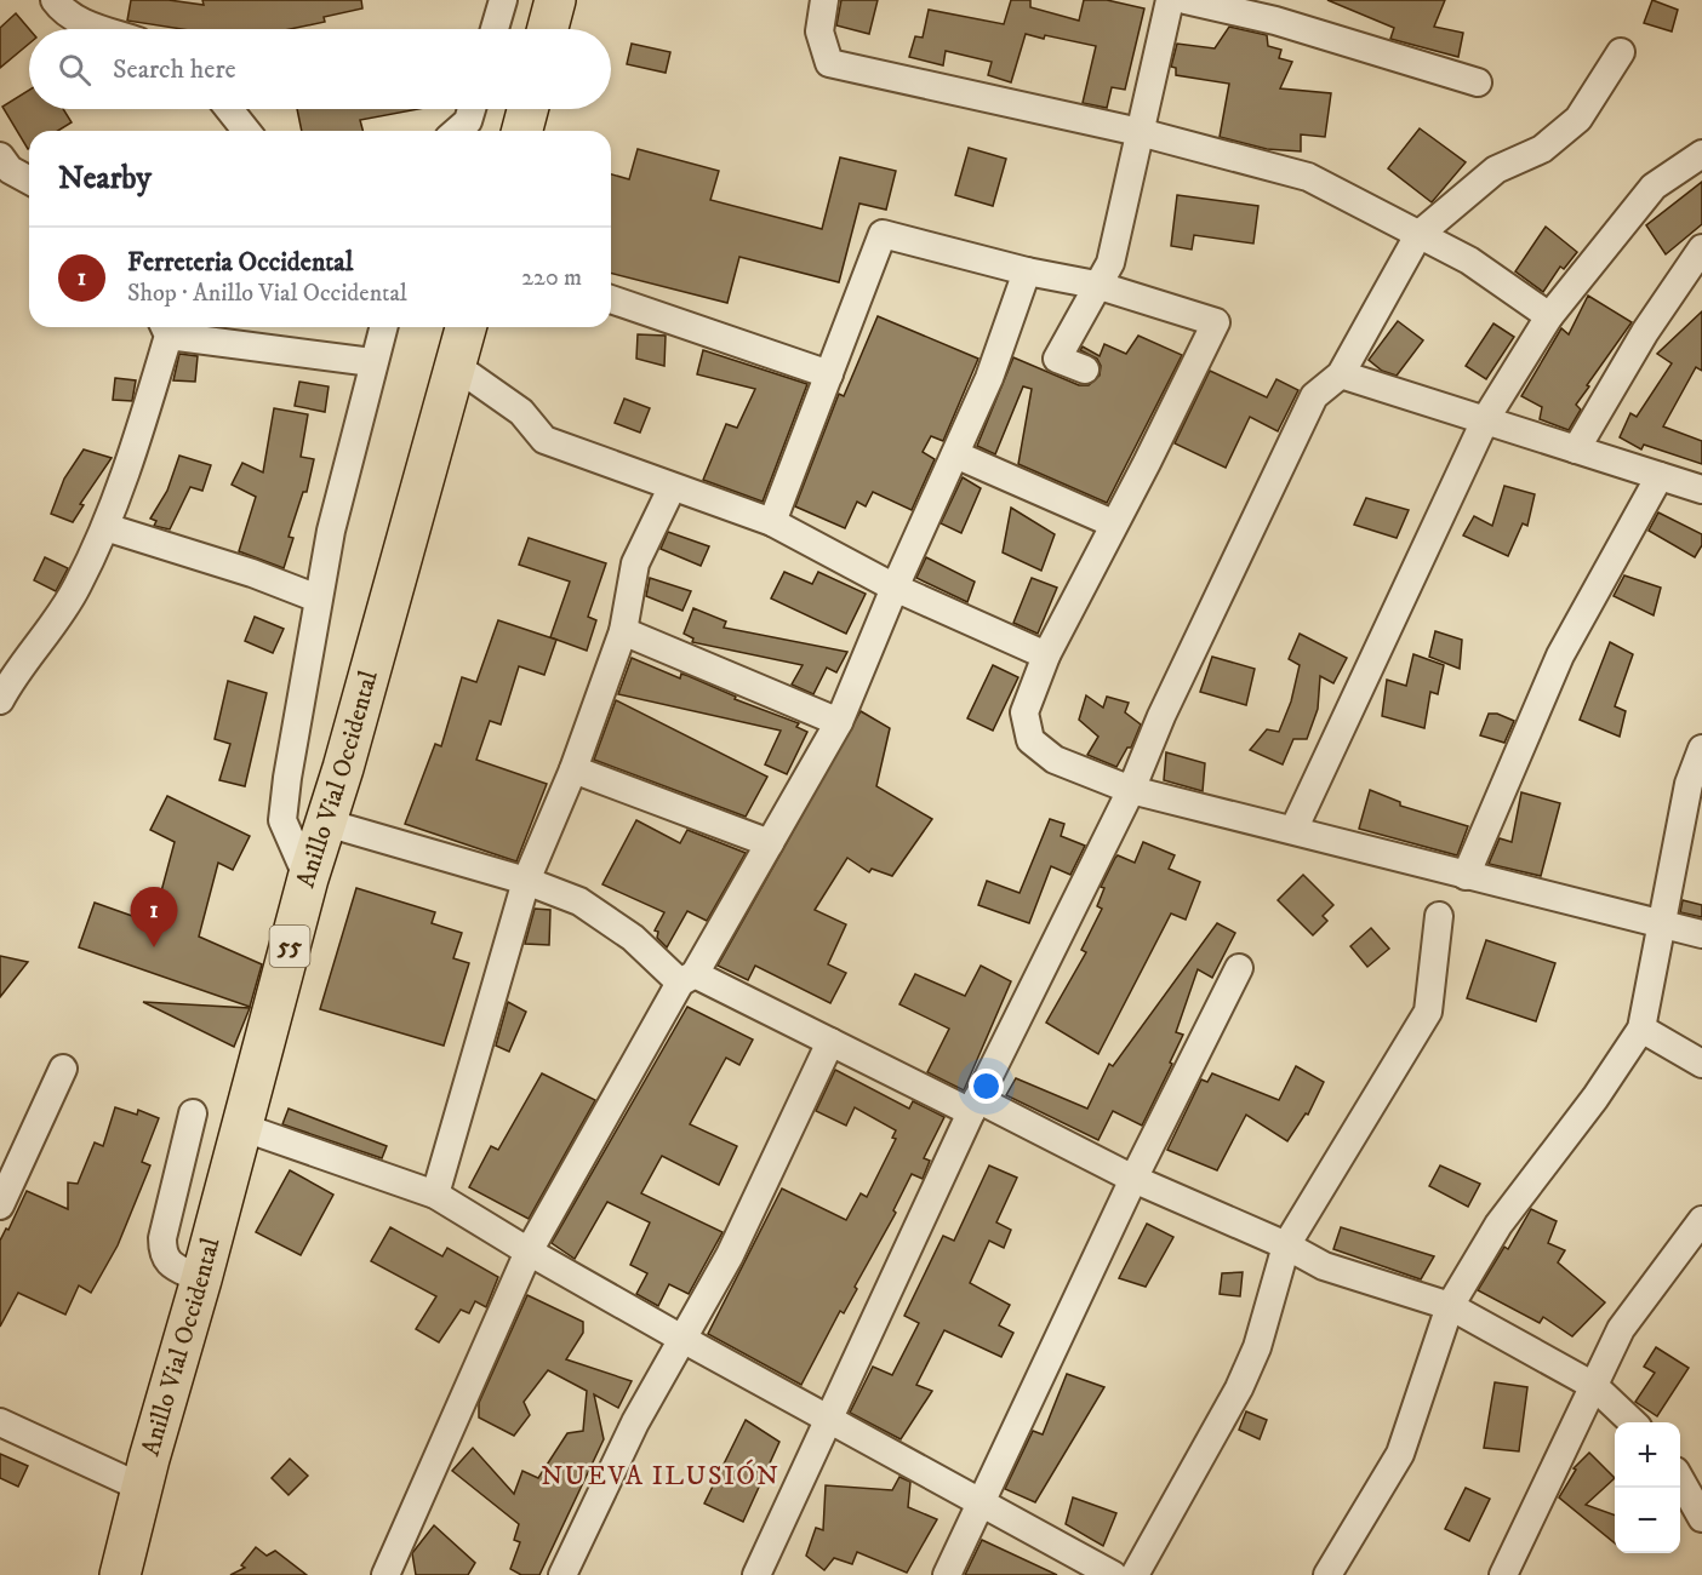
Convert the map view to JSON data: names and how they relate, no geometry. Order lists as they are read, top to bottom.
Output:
{
  "streets": {
    "highway": ["Anillo Vial Occidental", "55"]
  },
  "districts": ["NUEVA ILUSIÓN"],
  "page": {
    "search": "Search here",
    "heading": "Nearby",
    "list": [
      {
        "mark": "1",
        "name": "Ferreteria Occidental",
        "note": "Shop · Anillo Vial Occidental",
        "value": "220 m"
      }
    ],
    "pins": "1",
    "map_buttons": ["+", "−"]
  }
}
